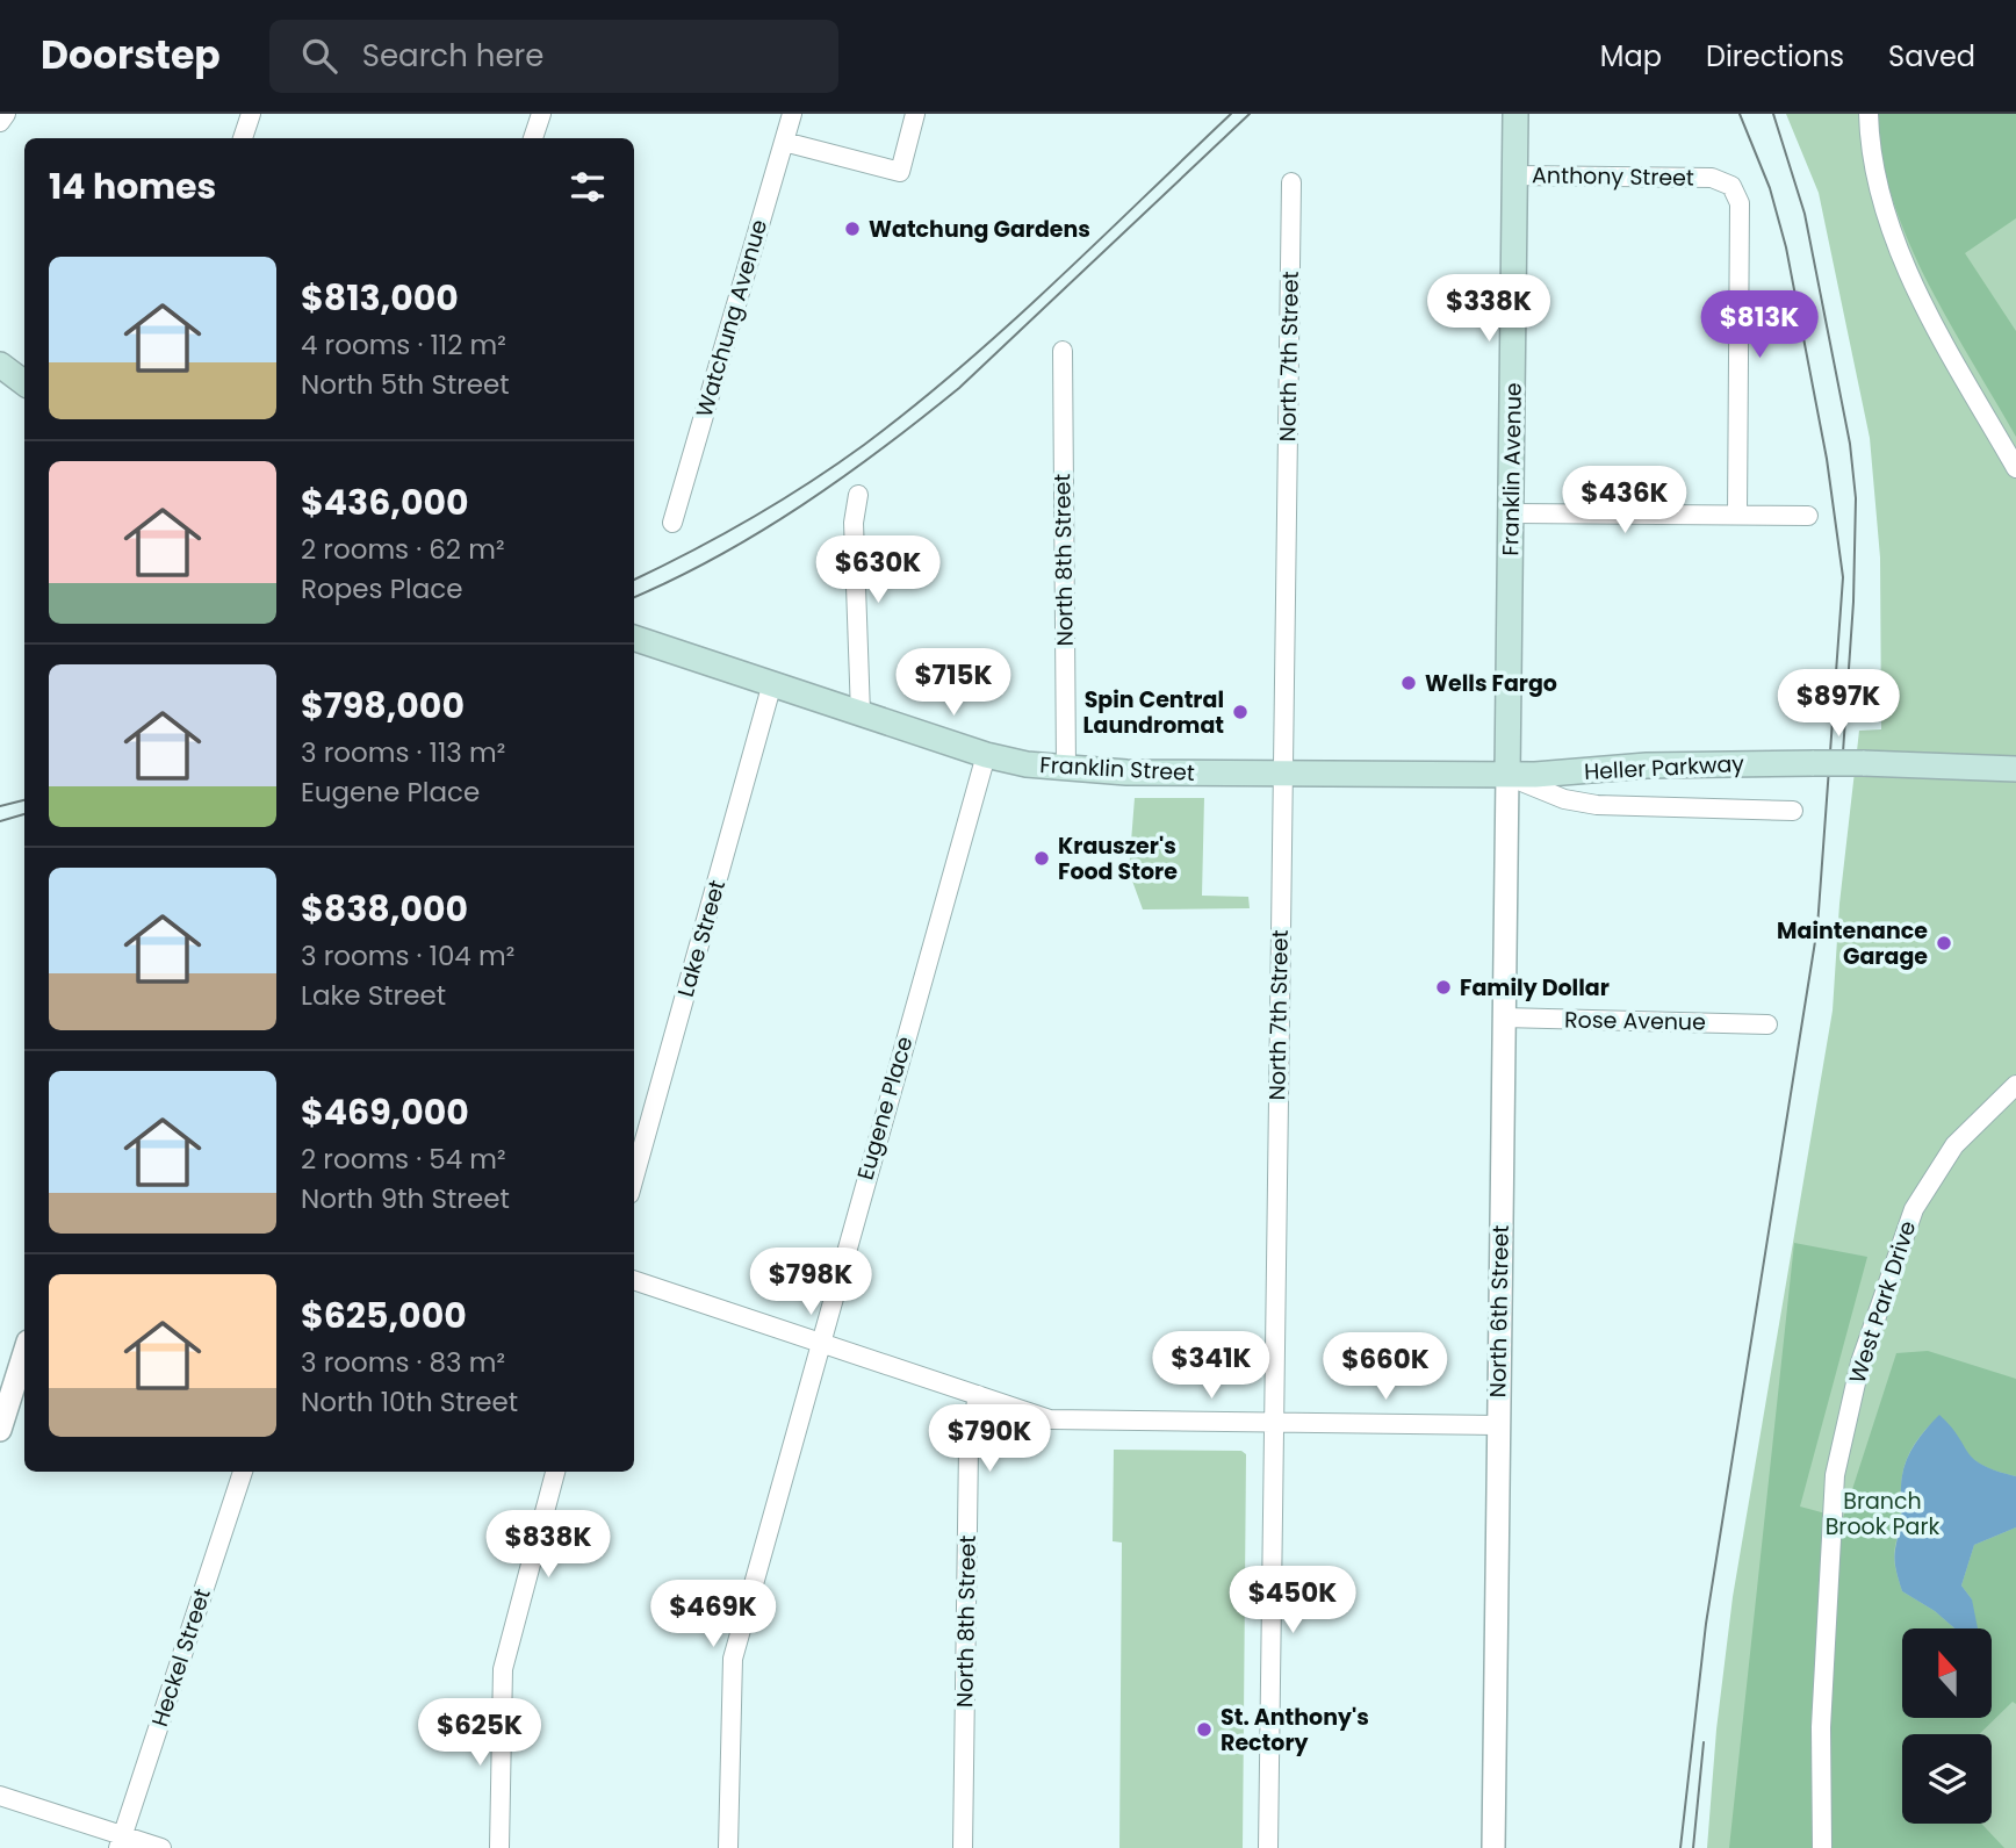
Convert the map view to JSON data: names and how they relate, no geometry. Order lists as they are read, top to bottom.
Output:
{
  "streets": {
    "main road": ["Franklin Avenue", "Heller Parkway", "Franklin Street"],
    "street": [
      "Anthony Street",
      "Watchung Avenue",
      "North 7th Street",
      "North 8th Street",
      "Lake Street",
      "Rose Avenue",
      "Eugene Place",
      "West Park Drive",
      "North 6th Street",
      "Heckel Street"
    ]
  },
  "crossings": [
    ["Anthony Street", "Franklin Avenue"],
    ["North 7th Street", "Heller Parkway"],
    ["North 7th Street", "Franklin Street"],
    ["Franklin Avenue", "Heller Parkway"],
    ["Franklin Avenue", "North 6th Street"],
    ["North 8th Street", "Franklin Street"],
    ["Heller Parkway", "Franklin Street"],
    ["Heller Parkway", "North 6th Street"],
    ["Franklin Street", "Lake Street"],
    ["Franklin Street", "Eugene Place"],
    ["Rose Avenue", "North 6th Street"]
  ],
  "parks": ["Branch Brook Park"],
  "places": [
    "Watchung Gardens",
    "Wells Fargo",
    "Spin Central Laundromat",
    "Krauszer's Food Store",
    "Maintenance Garage",
    "Family Dollar",
    "St. Anthony's Rectory"
  ],
  "north": "top",
  "page": {
    "header": "Doorstep",
    "search": "Search here",
    "nav": ["Map", "Directions", "Saved"],
    "heading": "14 homes",
    "list": [
      {
        "name": "$813,000",
        "note": "4 rooms · 112 m² · North 5th Street"
      },
      {
        "name": "$436,000",
        "note": "2 rooms · 62 m² · Ropes Place"
      },
      {
        "name": "$798,000",
        "note": "3 rooms · 113 m² · Eugene Place"
      },
      {
        "name": "$838,000",
        "note": "3 rooms · 104 m² · Lake Street"
      },
      {
        "name": "$469,000",
        "note": "2 rooms · 54 m² · North 9th Street"
      },
      {
        "name": "$625,000",
        "note": "3 rooms · 83 m² · North 10th Street"
      }
    ],
    "price": [
      "$338K",
      "$813K",
      "$436K",
      "$630K",
      "$715K",
      "$897K",
      "$798K",
      "$341K",
      "$660K",
      "$790K",
      "$838K",
      "$450K",
      "$469K",
      "$625K"
    ]
  }
}
